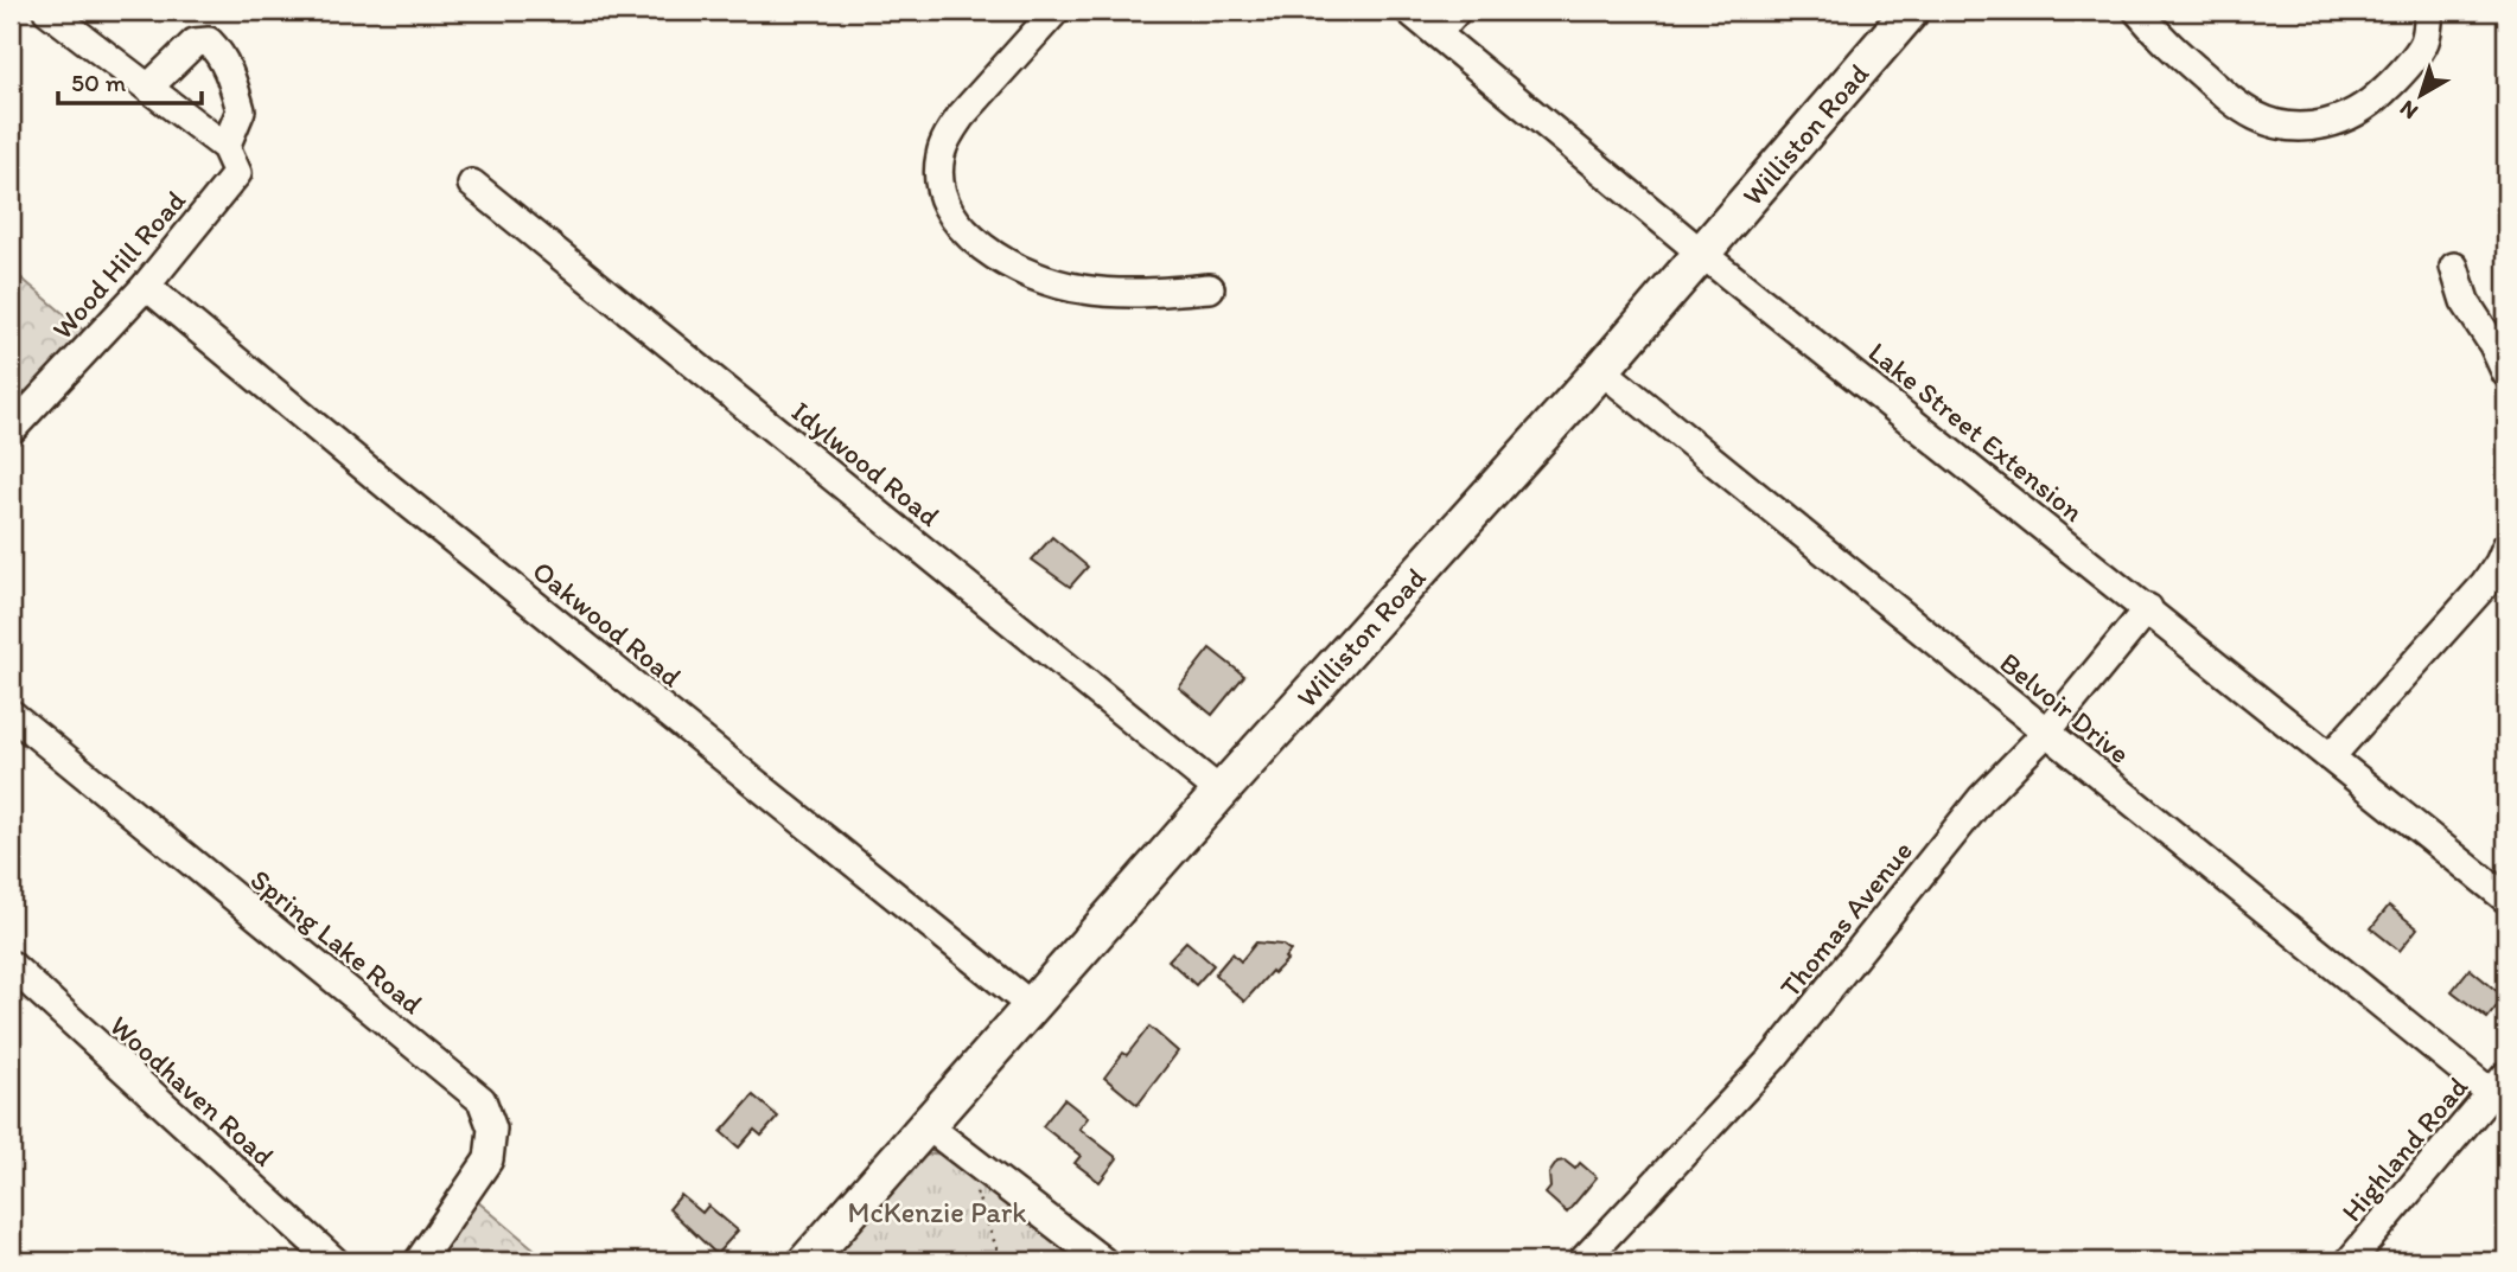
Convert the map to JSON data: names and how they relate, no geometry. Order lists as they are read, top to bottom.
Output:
{
  "streets": {
    "main road": ["Williston Road"],
    "street": [
      "Wood Hill Road",
      "Lake Street Extension",
      "Idylwood Road",
      "Oakwood Road",
      "Belvoir Drive",
      "Thomas Avenue",
      "Spring Lake Road",
      "Woodhaven Road",
      "Highland Road"
    ]
  },
  "crossings": [
    ["Williston Road", "Lake Street Extension"],
    ["Williston Road", "Idylwood Road"],
    ["Williston Road", "Oakwood Road"],
    ["Williston Road", "Belvoir Drive"],
    ["Wood Hill Road", "Oakwood Road"],
    ["Lake Street Extension", "Thomas Avenue"],
    ["Belvoir Drive", "Thomas Avenue"],
    ["Belvoir Drive", "Highland Road"]
  ],
  "parks": ["McKenzie Park"],
  "scale_bar": "50 m",
  "north": "bottom left"
}
